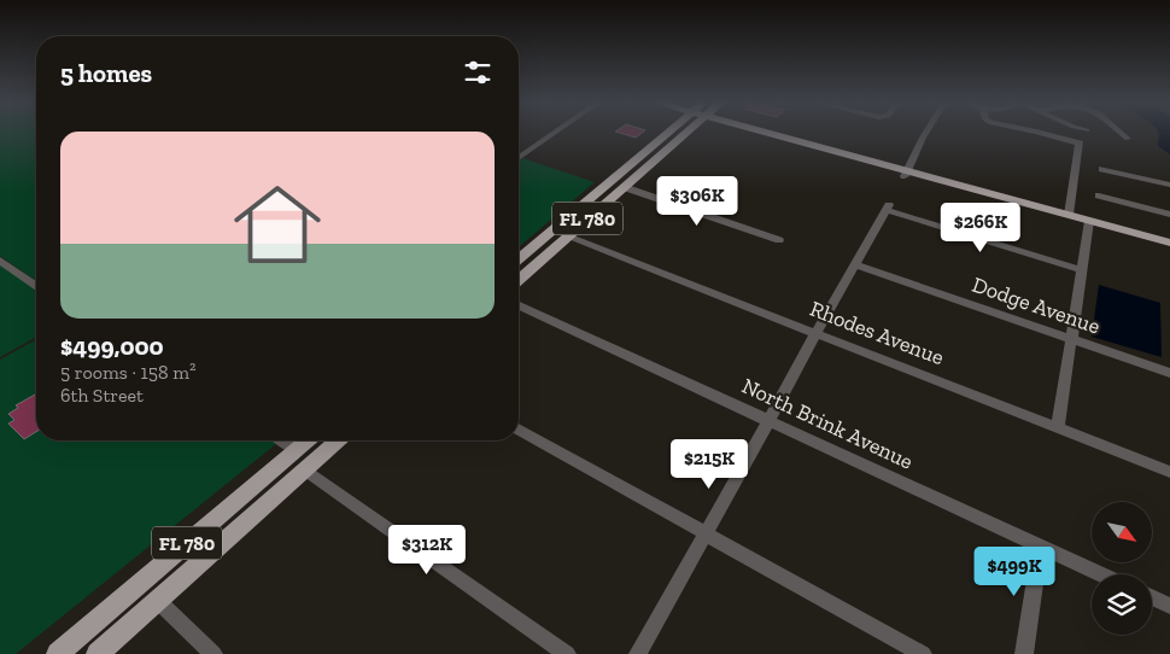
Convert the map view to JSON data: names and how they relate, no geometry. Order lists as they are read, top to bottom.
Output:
{
  "streets": {
    "main road": ["FL 780"],
    "street": ["Dodge Avenue", "Rhodes Avenue", "North Brink Avenue"]
  },
  "crossings": [
    ["FL 780", "Rhodes Avenue"]
  ],
  "north": "bottom right",
  "page": {
    "heading": "5 homes",
    "list": [
      {
        "name": "$499,000",
        "note": "5 rooms · 158 m² · 6th Street"
      }
    ],
    "price": [
      "$306K",
      "$266K",
      "$215K",
      "$312K",
      "$499K"
    ]
  }
}
